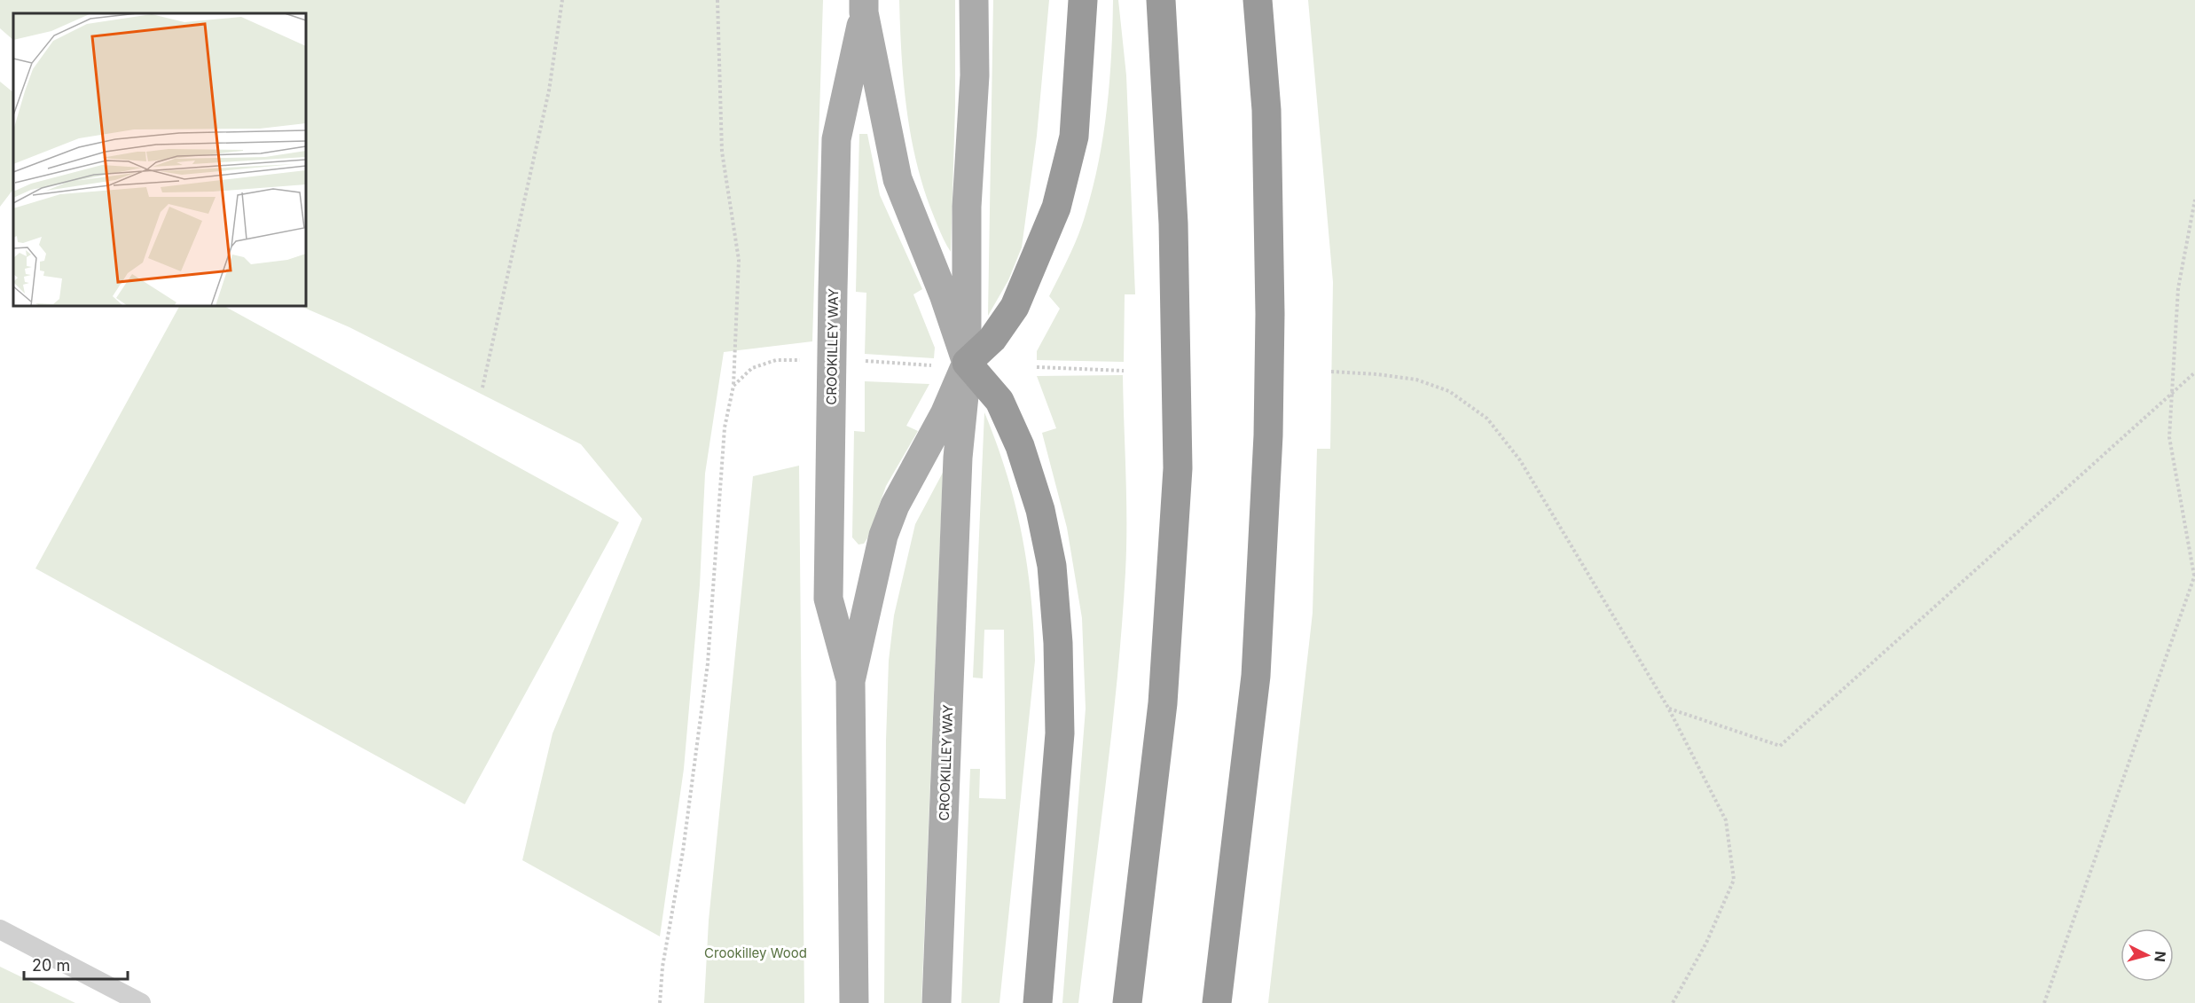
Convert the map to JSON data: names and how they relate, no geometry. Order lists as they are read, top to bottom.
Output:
{
  "streets": {
    "main road": ["CROOKILLEY WAY"]
  },
  "parks": ["Crookilley Wood"],
  "scale_bar": "20 m",
  "north": "right"
}
